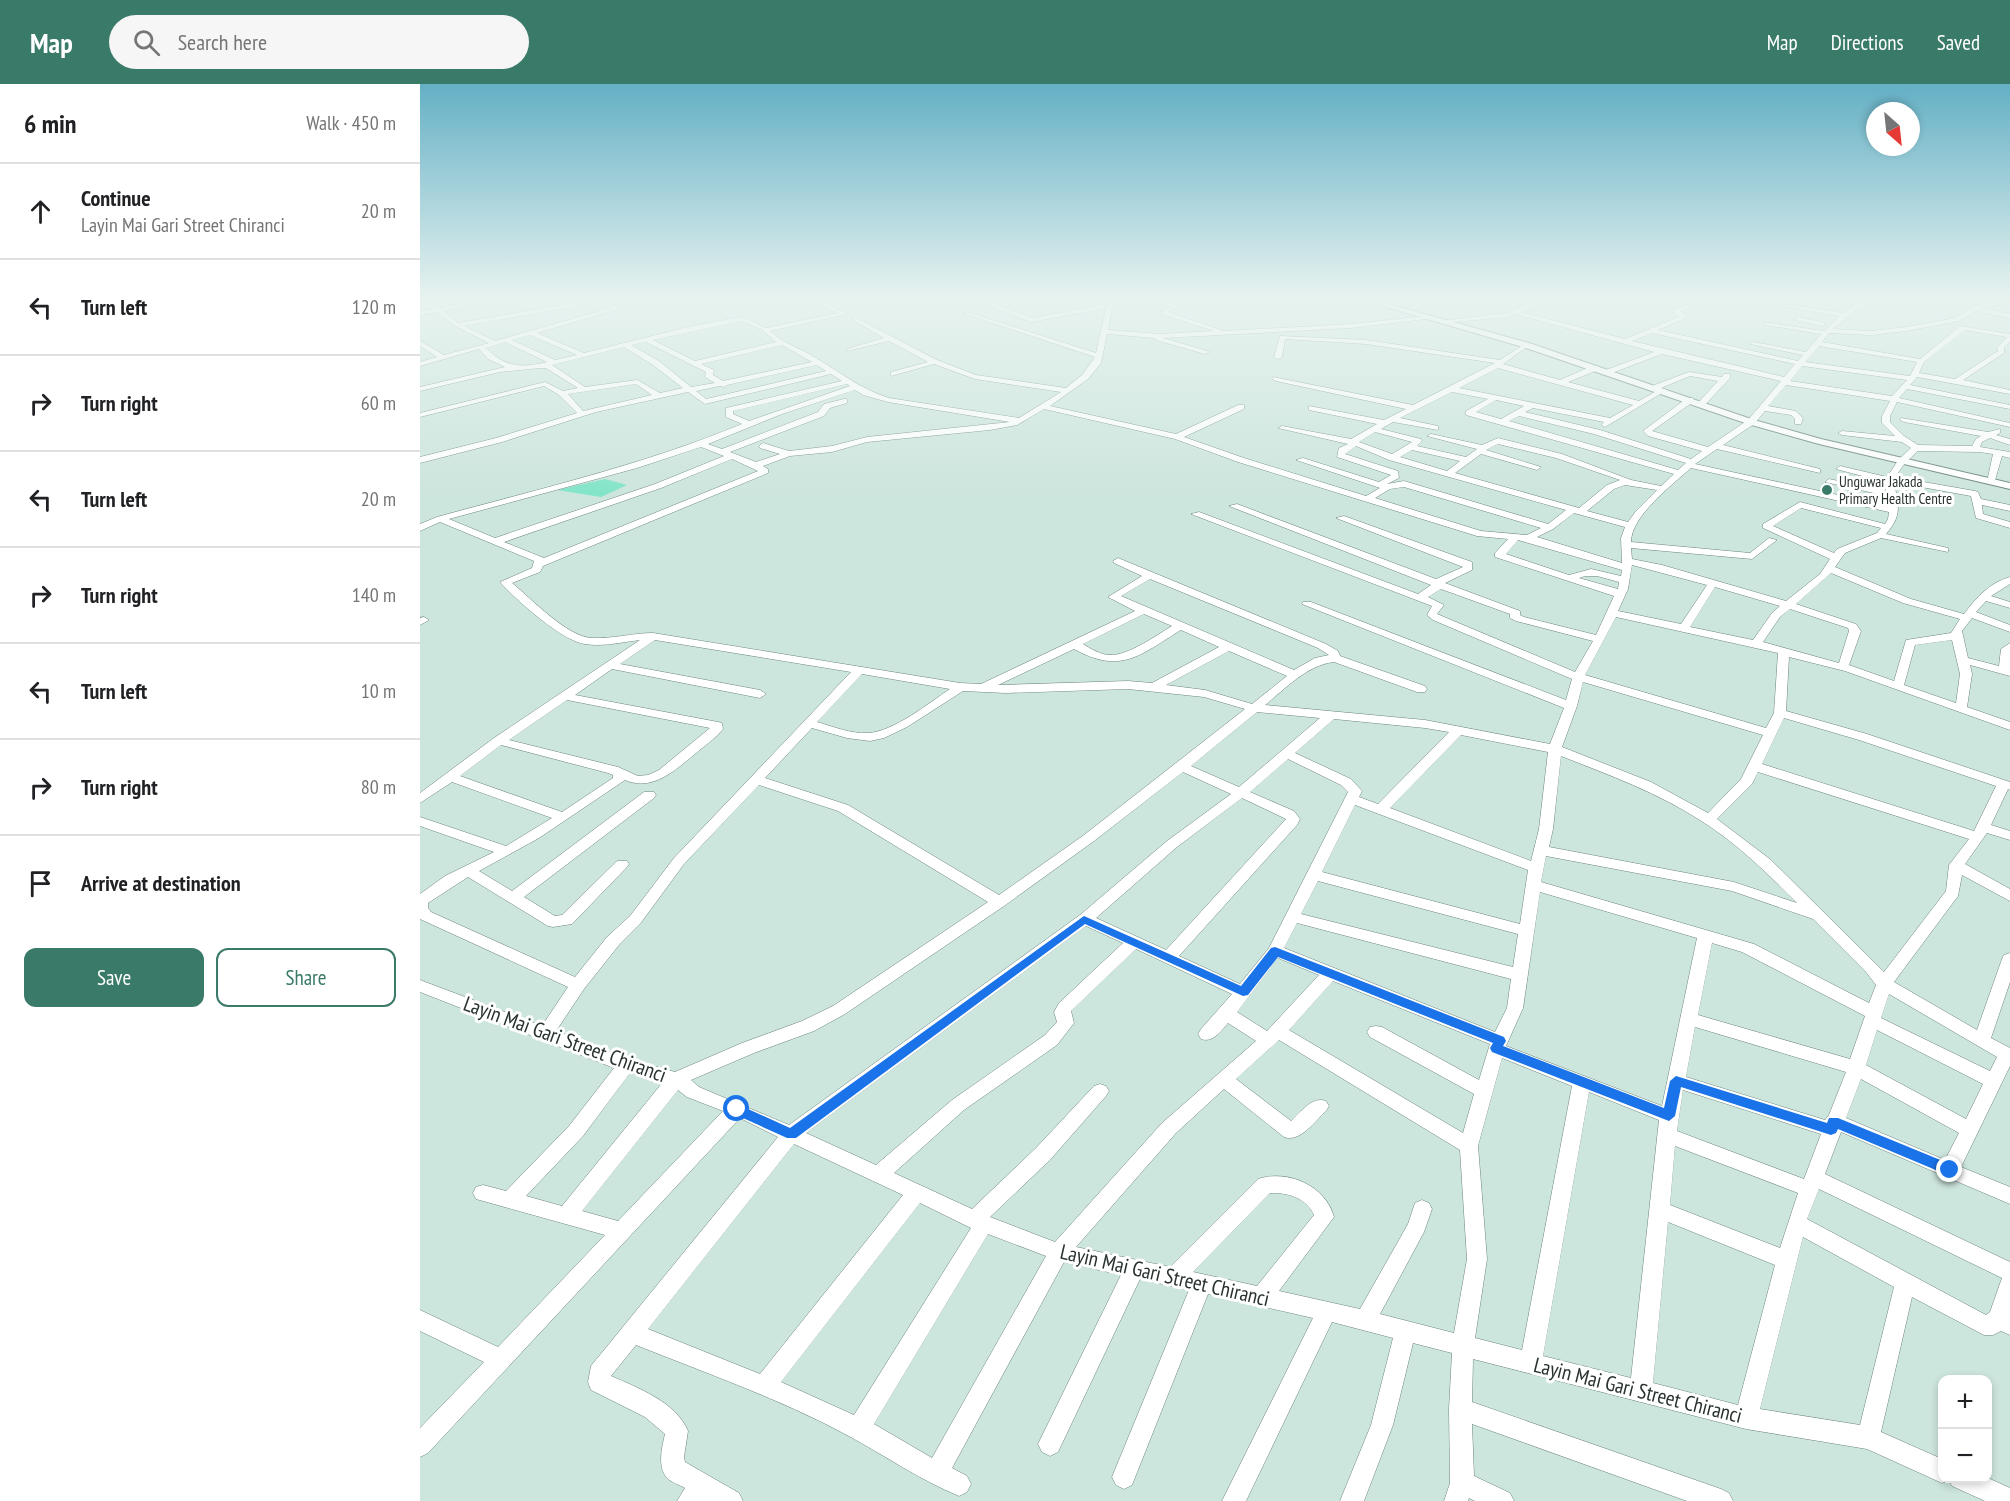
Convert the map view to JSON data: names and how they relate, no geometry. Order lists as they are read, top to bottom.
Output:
{
  "streets": {
    "street": ["Layin Mai Gari Street Chiranci"]
  },
  "places": ["Unguwar Jakada Primary Health Centre"],
  "north": "bottom right",
  "page": {
    "header": "Map",
    "search": "Search here",
    "nav": ["Map", "Directions", "Saved"],
    "heading": ["6 min", "Walk · 450 m"],
    "list": [
      ["Continue", "Layin Mai Gari Street Chiranci", "20 m"],
      ["Turn left", "120 m"],
      ["Turn right", "60 m"],
      ["Turn left", "20 m"],
      ["Turn right", "140 m"],
      ["Turn left", "10 m"],
      ["Turn right", "80 m"],
      "Arrive at destination"
    ],
    "buttons": ["Save", "Share"],
    "map_buttons": ["+", "−"]
  }
}
